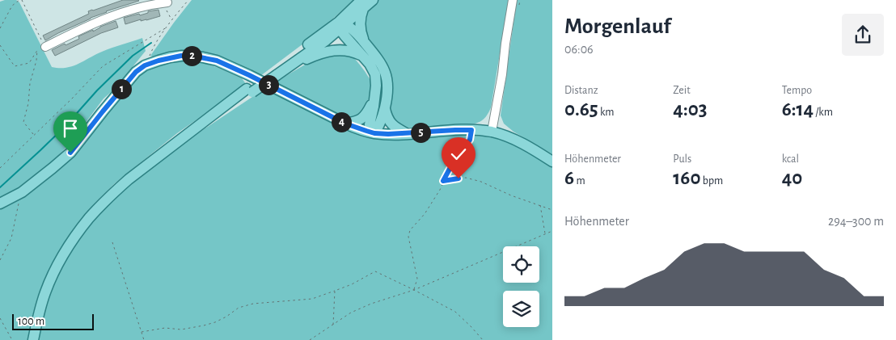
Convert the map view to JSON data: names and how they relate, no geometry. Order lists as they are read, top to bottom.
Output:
{
  "scale_bar": "100 m",
  "page": {
    "heading": ["Morgenlauf", "06:06"],
    "pins": [
      "2",
      "3",
      "1",
      "4",
      "5"
    ],
    "stats": [
      ["Distanz", "0.65 km"],
      ["Zeit", "4:03"],
      ["Tempo", "6:14 /km"],
      ["Höhenmeter", "6 m"],
      ["Puls", "160 bpm"],
      ["kcal", "40"]
    ],
    "chart": ["Höhenmeter", "294–300 m"],
    "scale": "100 m"
  }
}
